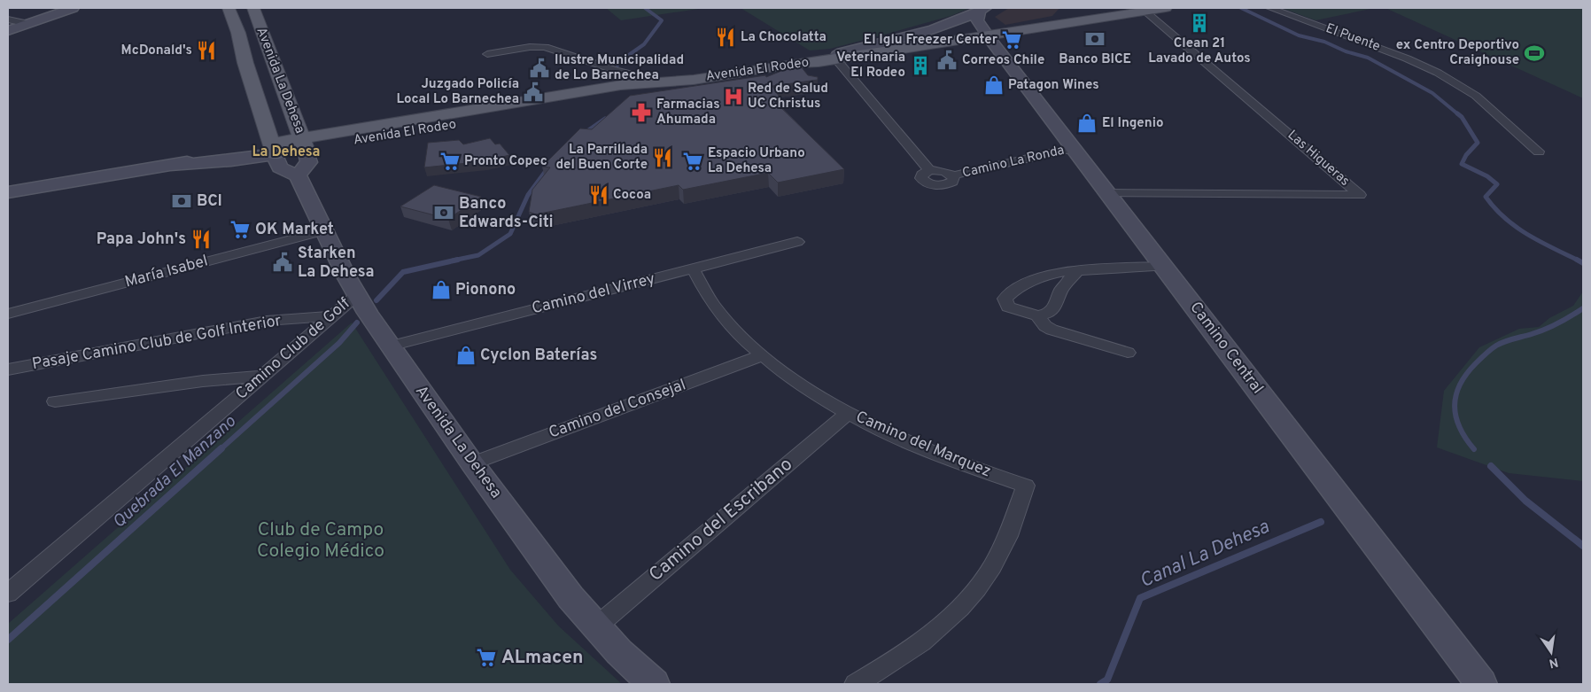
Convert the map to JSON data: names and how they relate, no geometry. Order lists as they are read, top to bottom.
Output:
{
  "streets": {
    "main road": ["Avenida El Rodeo", "Avenida La Dehesa", "Camino Central"],
    "street": [
      "El Puente",
      "Las Higueras",
      "Camino La Ronda",
      "María Isabel",
      "Camino del Virrey",
      "Pasaje Camino Club de Golf Interior",
      "Camino Club de Golf",
      "Camino del Consejal",
      "Camino del Marquez",
      "Camino del Escribano"
    ]
  },
  "crossings": [
    ["Avenida El Rodeo", "Avenida La Dehesa"],
    ["Avenida El Rodeo", "Las Higueras"],
    ["Avenida El Rodeo", "Camino La Ronda"],
    ["Avenida El Rodeo", "Camino Central"],
    ["Avenida La Dehesa", "María Isabel"],
    ["Avenida La Dehesa", "Camino del Virrey"],
    ["Avenida La Dehesa", "Camino Club de Golf"],
    ["Avenida La Dehesa", "Camino del Consejal"],
    ["Avenida La Dehesa", "Camino del Escribano"],
    ["Las Higueras", "Camino Central"],
    ["Camino La Ronda", "Camino Central"],
    ["Camino del Virrey", "Camino del Marquez"],
    ["Pasaje Camino Club de Golf Interior", "Camino Club de Golf"],
    ["Camino del Consejal", "Camino del Marquez"],
    ["Camino del Marquez", "Camino del Escribano"]
  ],
  "districts": ["La Dehesa"],
  "water": ["Quebrada El Manzano", "Canal La Dehesa"],
  "parks": ["Club de Campo Colegio Médico"],
  "places": {
    "building": ["Clean 21 Lavado de Autos", "Veterinaria El Rodeo"],
    "restaurant": [
      "La Chocolatta",
      "McDonald's",
      "La Parrillada del Buen Corte",
      "Cocoa",
      "Papa John's"
    ],
    "bank": ["Banco BICE", "BCI", "Banco Edwards-Citi"],
    "supermarket": [
      "El Iglu Freezer Center",
      "Pronto Copec",
      "Espacio Urbano La Dehesa",
      "OK Market",
      "ALmacen"
    ],
    "sports": ["ex Centro Deportivo Craighouse"],
    "public building": [
      "Correos Chile",
      "Ilustre Municipalidad de Lo Barnechea",
      "Juzgado Policía Local Lo Barnechea",
      "Starken La Dehesa"
    ],
    "shop": [
      "Patagon Wines",
      "El Ingenio",
      "Pionono",
      "Cyclon Baterías"
    ],
    "hospital": ["Red de Salud UC Christus"],
    "pharmacy": ["Farmacias Ahumada"]
  },
  "north": "bottom"
}
